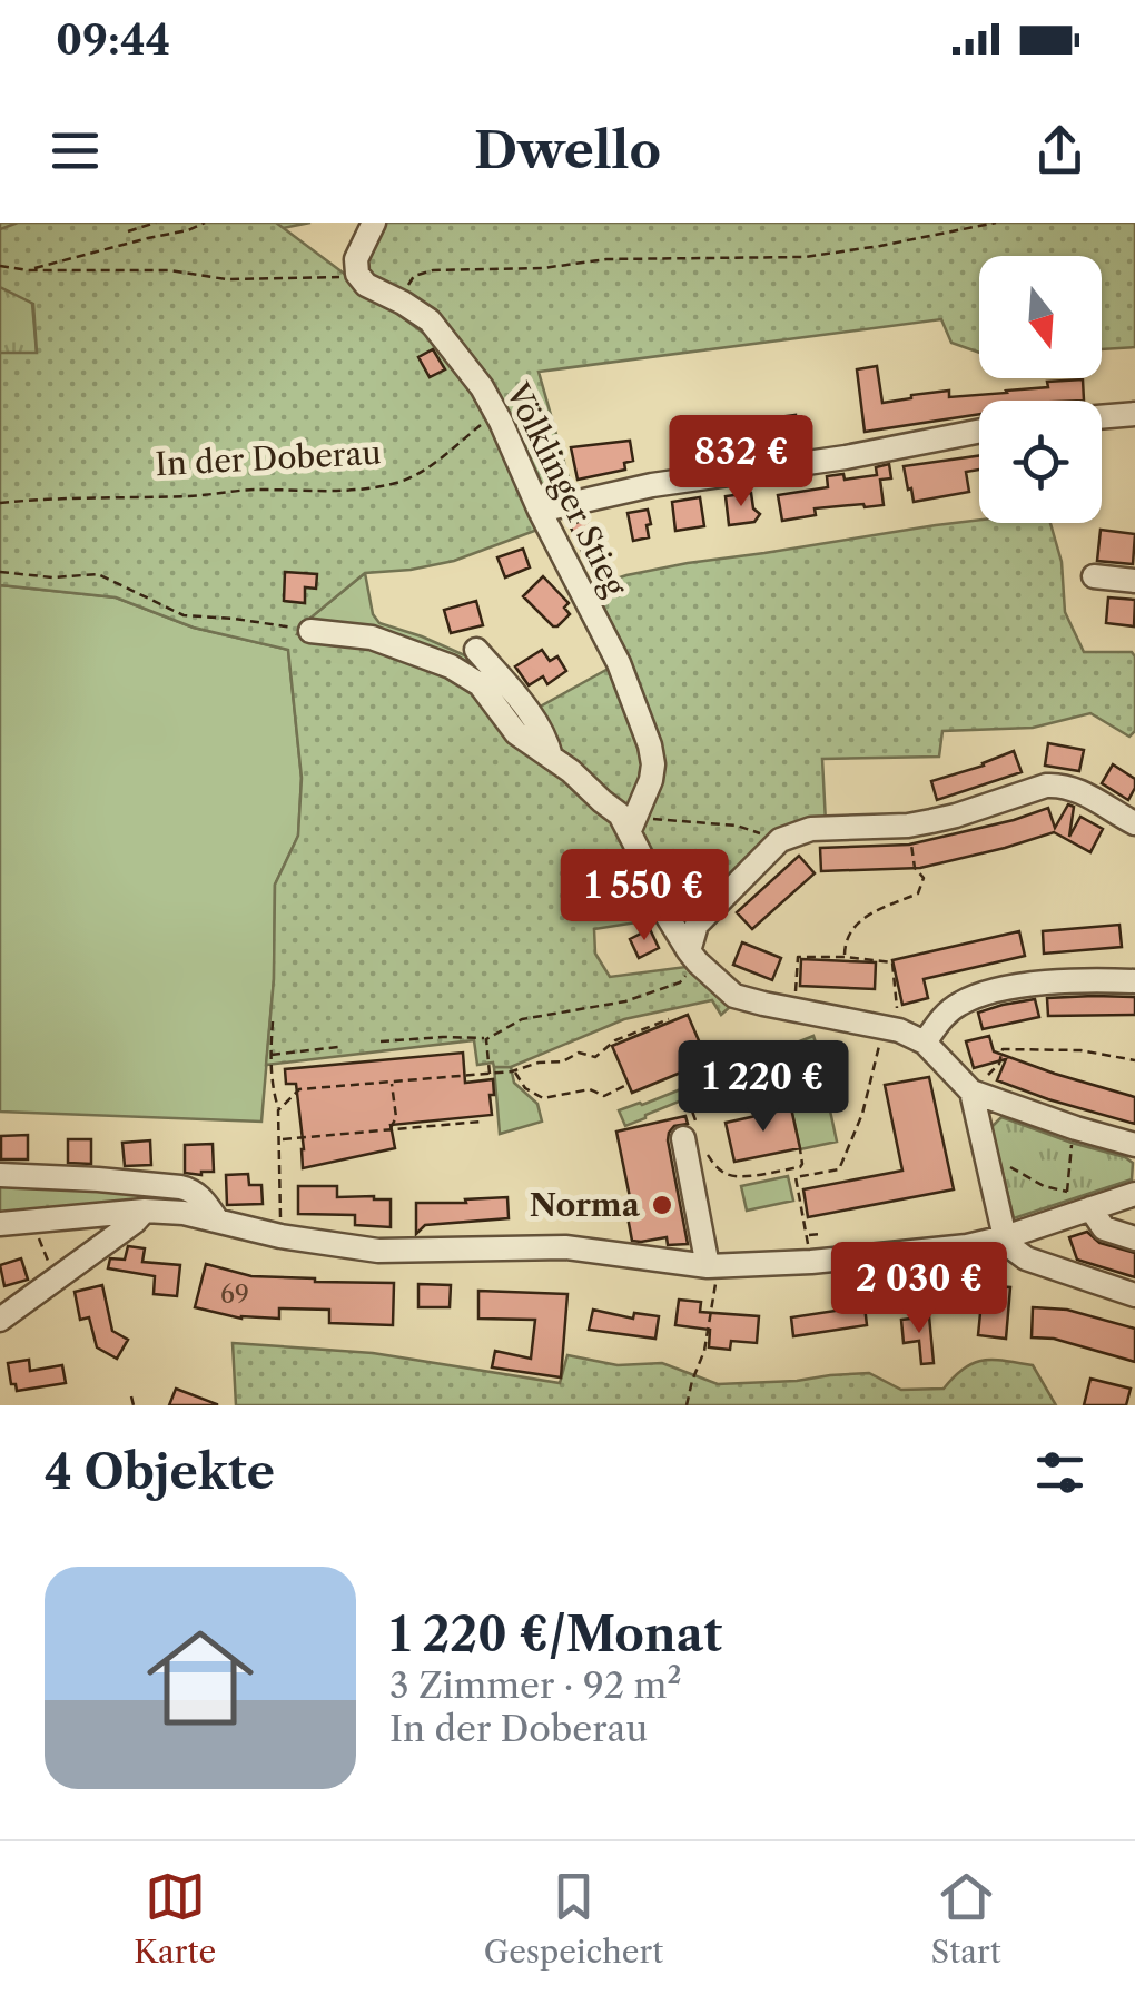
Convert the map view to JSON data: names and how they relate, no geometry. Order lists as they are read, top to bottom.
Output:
{
  "streets": {
    "street": ["Völklinger Stieg"],
    "path": ["In der Doberau"]
  },
  "places": ["Norma"],
  "house_numbers": ["69"],
  "north": "bottom",
  "page": {
    "status": "09:44",
    "header": "Dwello",
    "price": [
      "832 €",
      "1 550 €",
      "1 220 €",
      "2 030 €"
    ],
    "heading": "4 Objekte",
    "list": [
      {
        "name": "1 220 €/Monat",
        "note": "3 Zimmer · 92 m² · In der Doberau"
      }
    ],
    "tabs": ["Karte", "Gespeichert", "Start"]
  }
}
